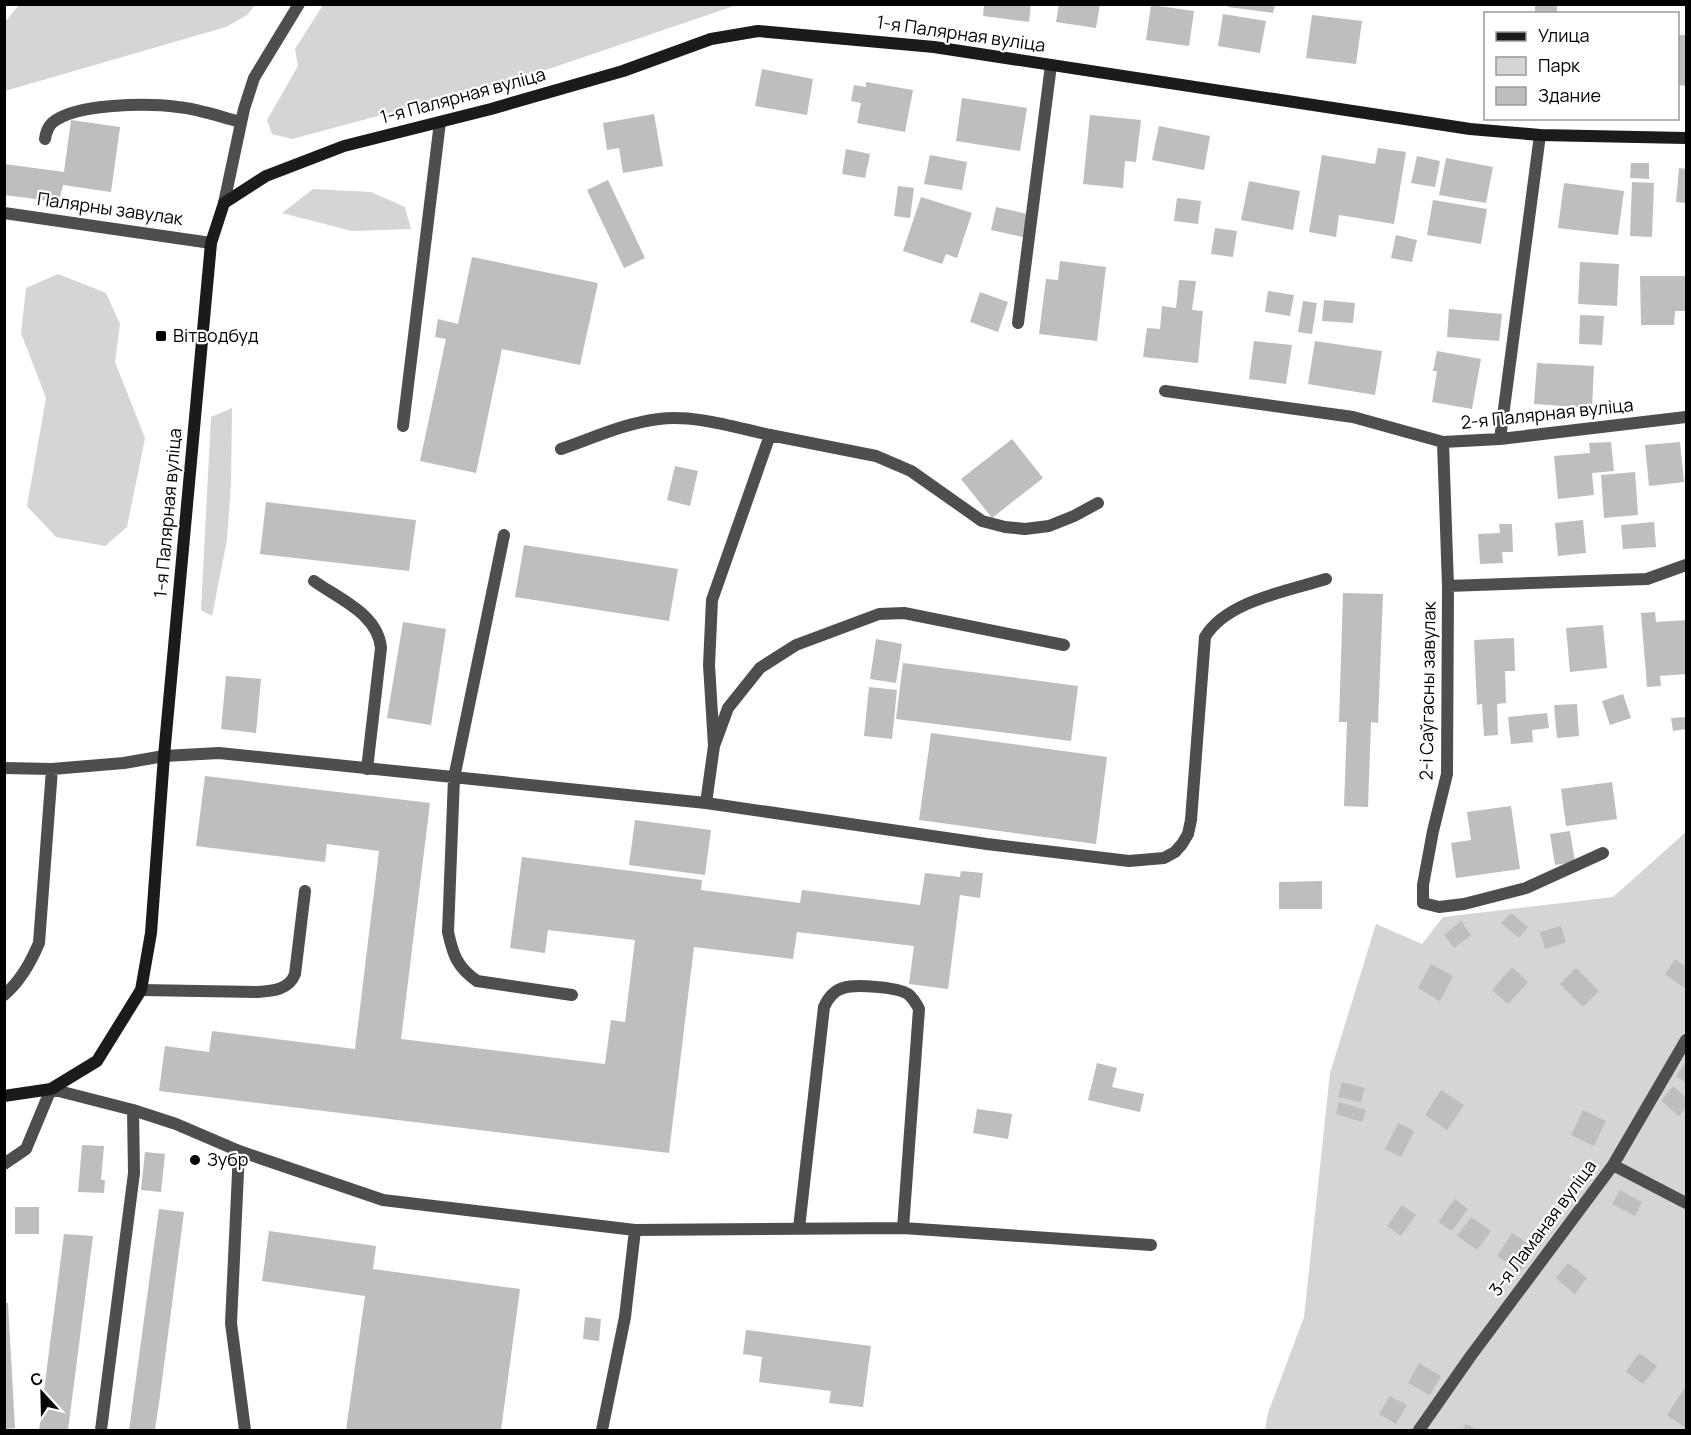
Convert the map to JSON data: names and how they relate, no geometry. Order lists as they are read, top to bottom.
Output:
{
  "streets": {
    "street": [
      "1-я Палярная вуліца",
      "Палярны завулак",
      "2-я Палярная вуліца",
      "2-і Саўгасны завулак",
      "3-я Ламаная вуліца"
    ]
  },
  "crossings": [
    ["1-я Палярная вуліца", "Палярны завулак"],
    ["2-я Палярная вуліца", "2-і Саўгасны завулак"]
  ],
  "places": {
    "transit": ["Вітводбуд"],
    "other": ["Зубр"]
  },
  "legend": ["Улица", "Парк", "Здание"],
  "north": "top"
}
